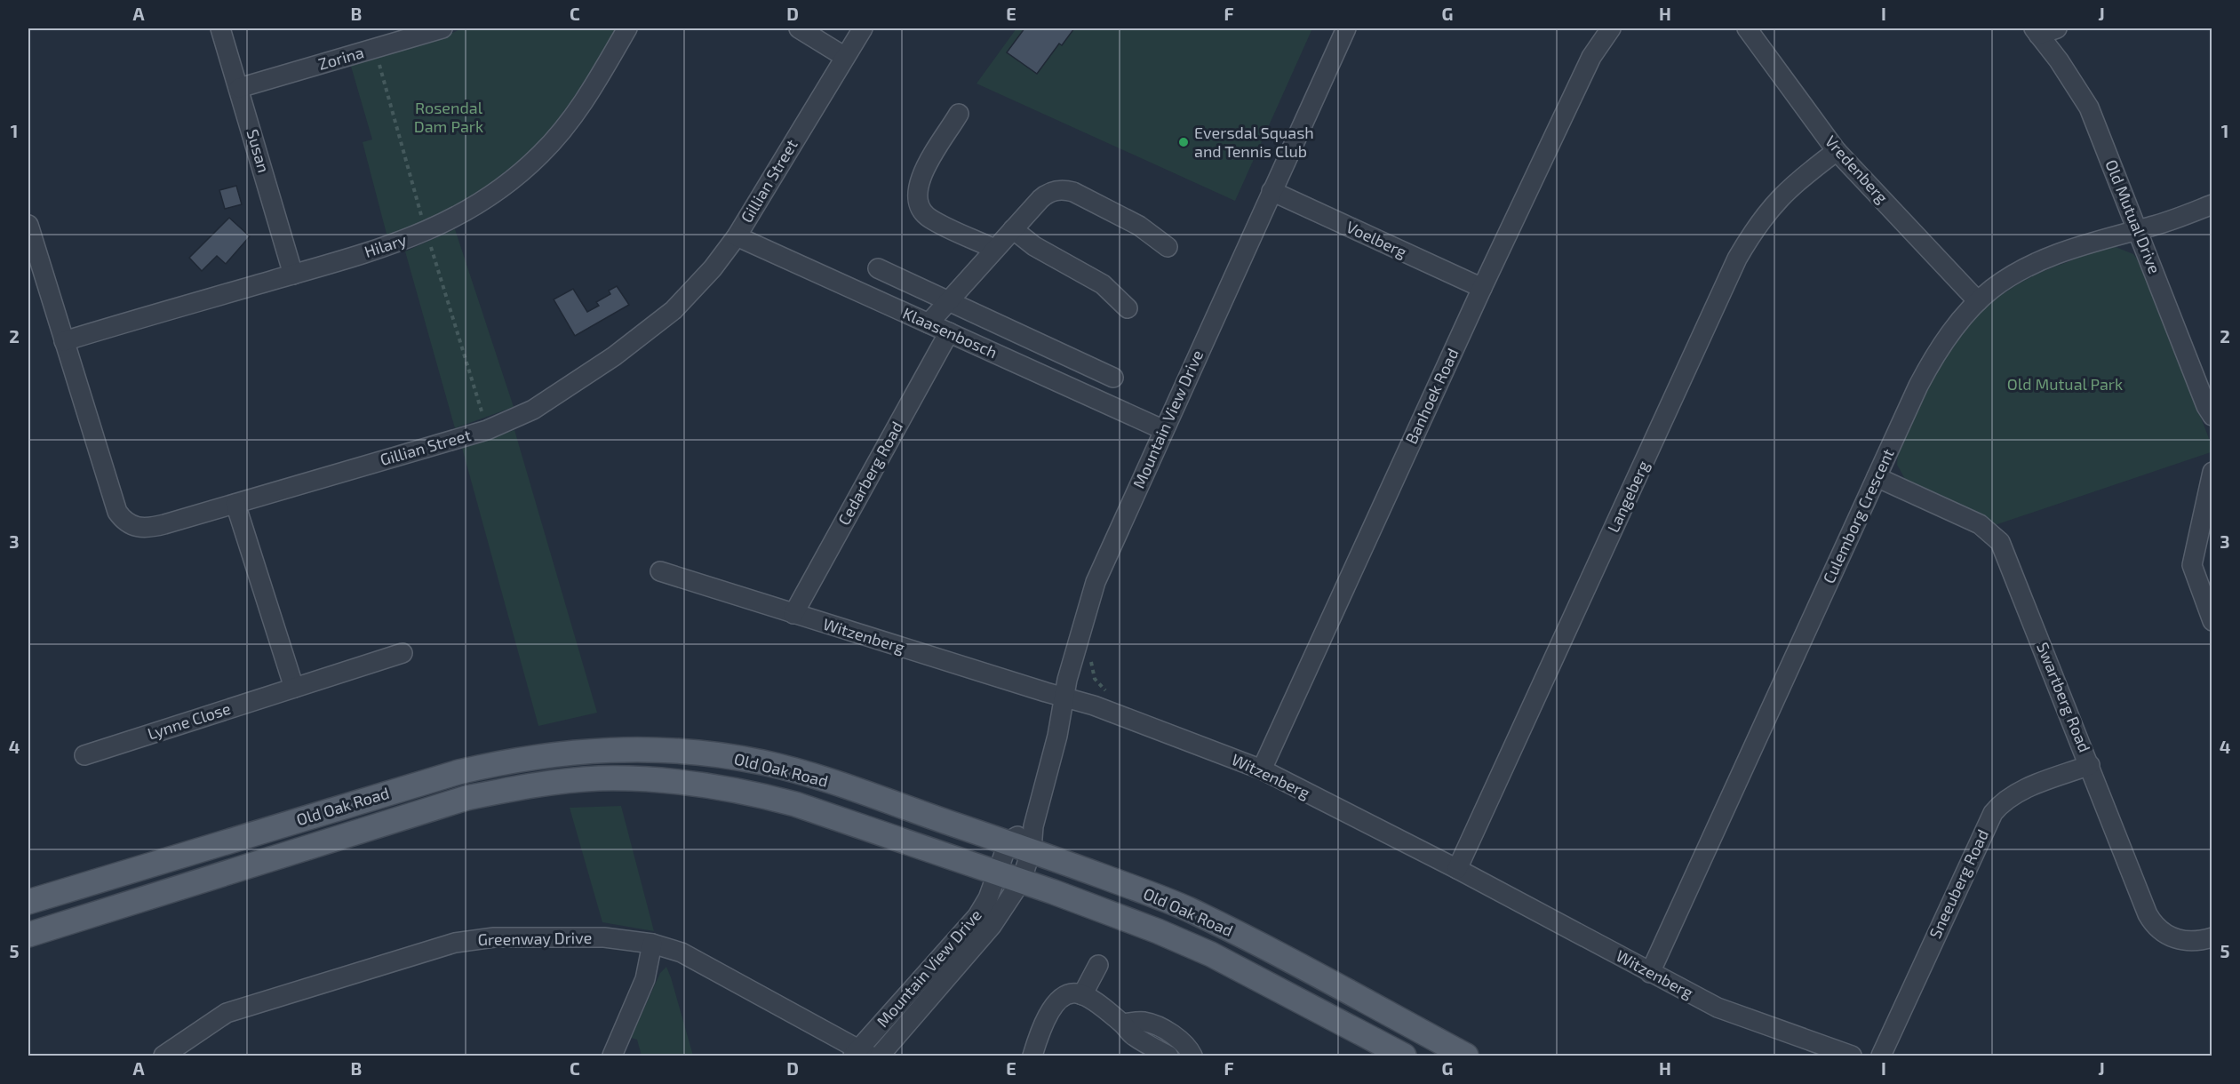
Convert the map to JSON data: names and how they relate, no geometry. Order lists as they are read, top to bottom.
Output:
{
  "streets": {
    "main road": ["Old Oak Road"],
    "street": [
      "Zorina",
      "Susan",
      "Vredenberg",
      "Gillian Street",
      "Old Mutual Drive",
      "Voelberg",
      "Hilary",
      "Klaasenbosch",
      "Banhoek Road",
      "Mountain View Drive",
      "Cedarberg Road",
      "Langeberg",
      "Culemborg Crescent",
      "Witzenberg",
      "Swartberg Road",
      "Lynne Close",
      "Sneeuberg Road",
      "Greenway Drive"
    ]
  },
  "crossings": [
    ["Zorina", "Susan"],
    ["Susan", "Hilary"],
    ["Vredenberg", "Langeberg"],
    ["Vredenberg", "Culemborg Crescent"],
    ["Gillian Street", "Hilary"],
    ["Gillian Street", "Klaasenbosch"],
    ["Old Mutual Drive", "Culemborg Crescent"],
    ["Voelberg", "Banhoek Road"],
    ["Voelberg", "Mountain View Drive"],
    ["Klaasenbosch", "Mountain View Drive"],
    ["Klaasenbosch", "Cedarberg Road"],
    ["Banhoek Road", "Witzenberg"],
    ["Mountain View Drive", "Witzenberg"],
    ["Mountain View Drive", "Old Oak Road"],
    ["Mountain View Drive", "Greenway Drive"],
    ["Cedarberg Road", "Witzenberg"],
    ["Langeberg", "Witzenberg"],
    ["Culemborg Crescent", "Witzenberg"],
    ["Culemborg Crescent", "Swartberg Road"],
    ["Swartberg Road", "Sneeuberg Road"]
  ],
  "parks": ["Rosendal Dam Park", "Old Mutual Park"],
  "places": ["Eversdal Squash and Tennis Club"],
  "grid": {
    "columns": [
      "A",
      "B",
      "C",
      "D",
      "E",
      "F",
      "G",
      "H",
      "I",
      "J"
    ],
    "rows": [
      "1",
      "2",
      "3",
      "4",
      "5"
    ]
  }
}
